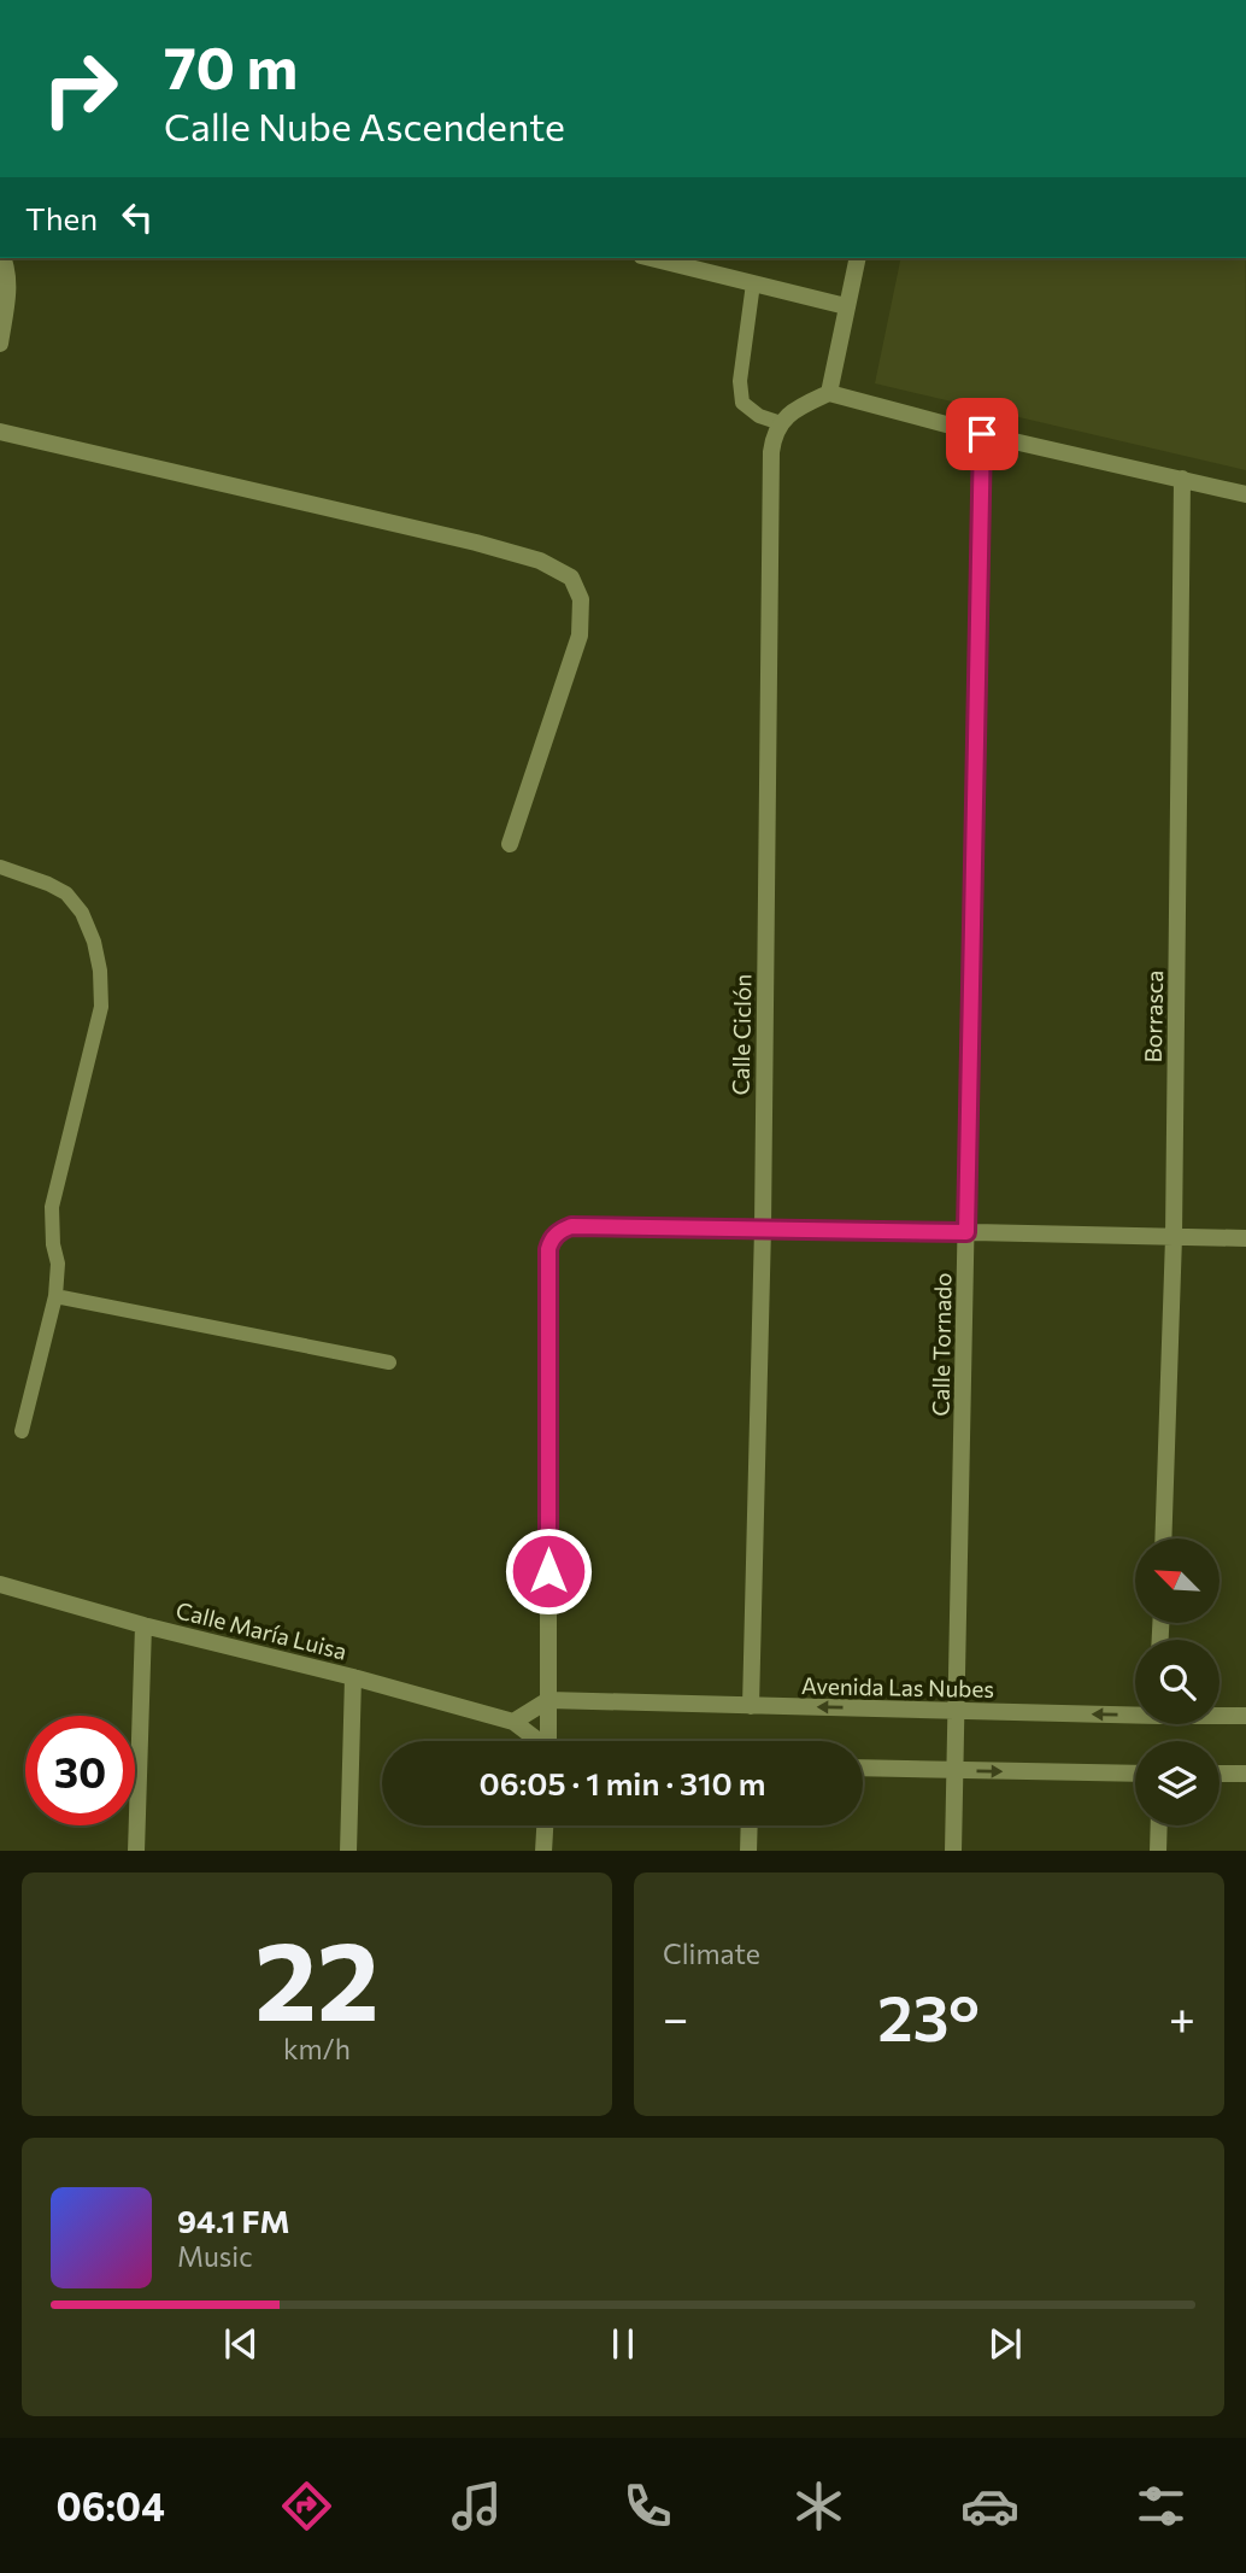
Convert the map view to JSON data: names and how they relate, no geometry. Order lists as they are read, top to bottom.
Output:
{
  "streets": {
    "street": [
      "Borrasca",
      "Calle Ciclón",
      "Calle Tornado",
      "Calle María Luisa",
      "Avenida Las Nubes"
    ]
  },
  "crossings": [
    ["Calle Ciclón", "Avenida Las Nubes"],
    ["Calle Tornado", "Avenida Las Nubes"]
  ],
  "north": "top left",
  "page": {
    "turn": ["70 m", "Calle Nube Ascendente"],
    "then": "Then",
    "limit": "30",
    "trip": "06:05 · 1 min · 310 m",
    "tile": [
      ["22", "km/h"],
      "Climate"
    ],
    "heat": ["−", "23°", "+"],
    "song": ["94.1 FM", "Music"],
    "tabs": "06:04"
  }
}
